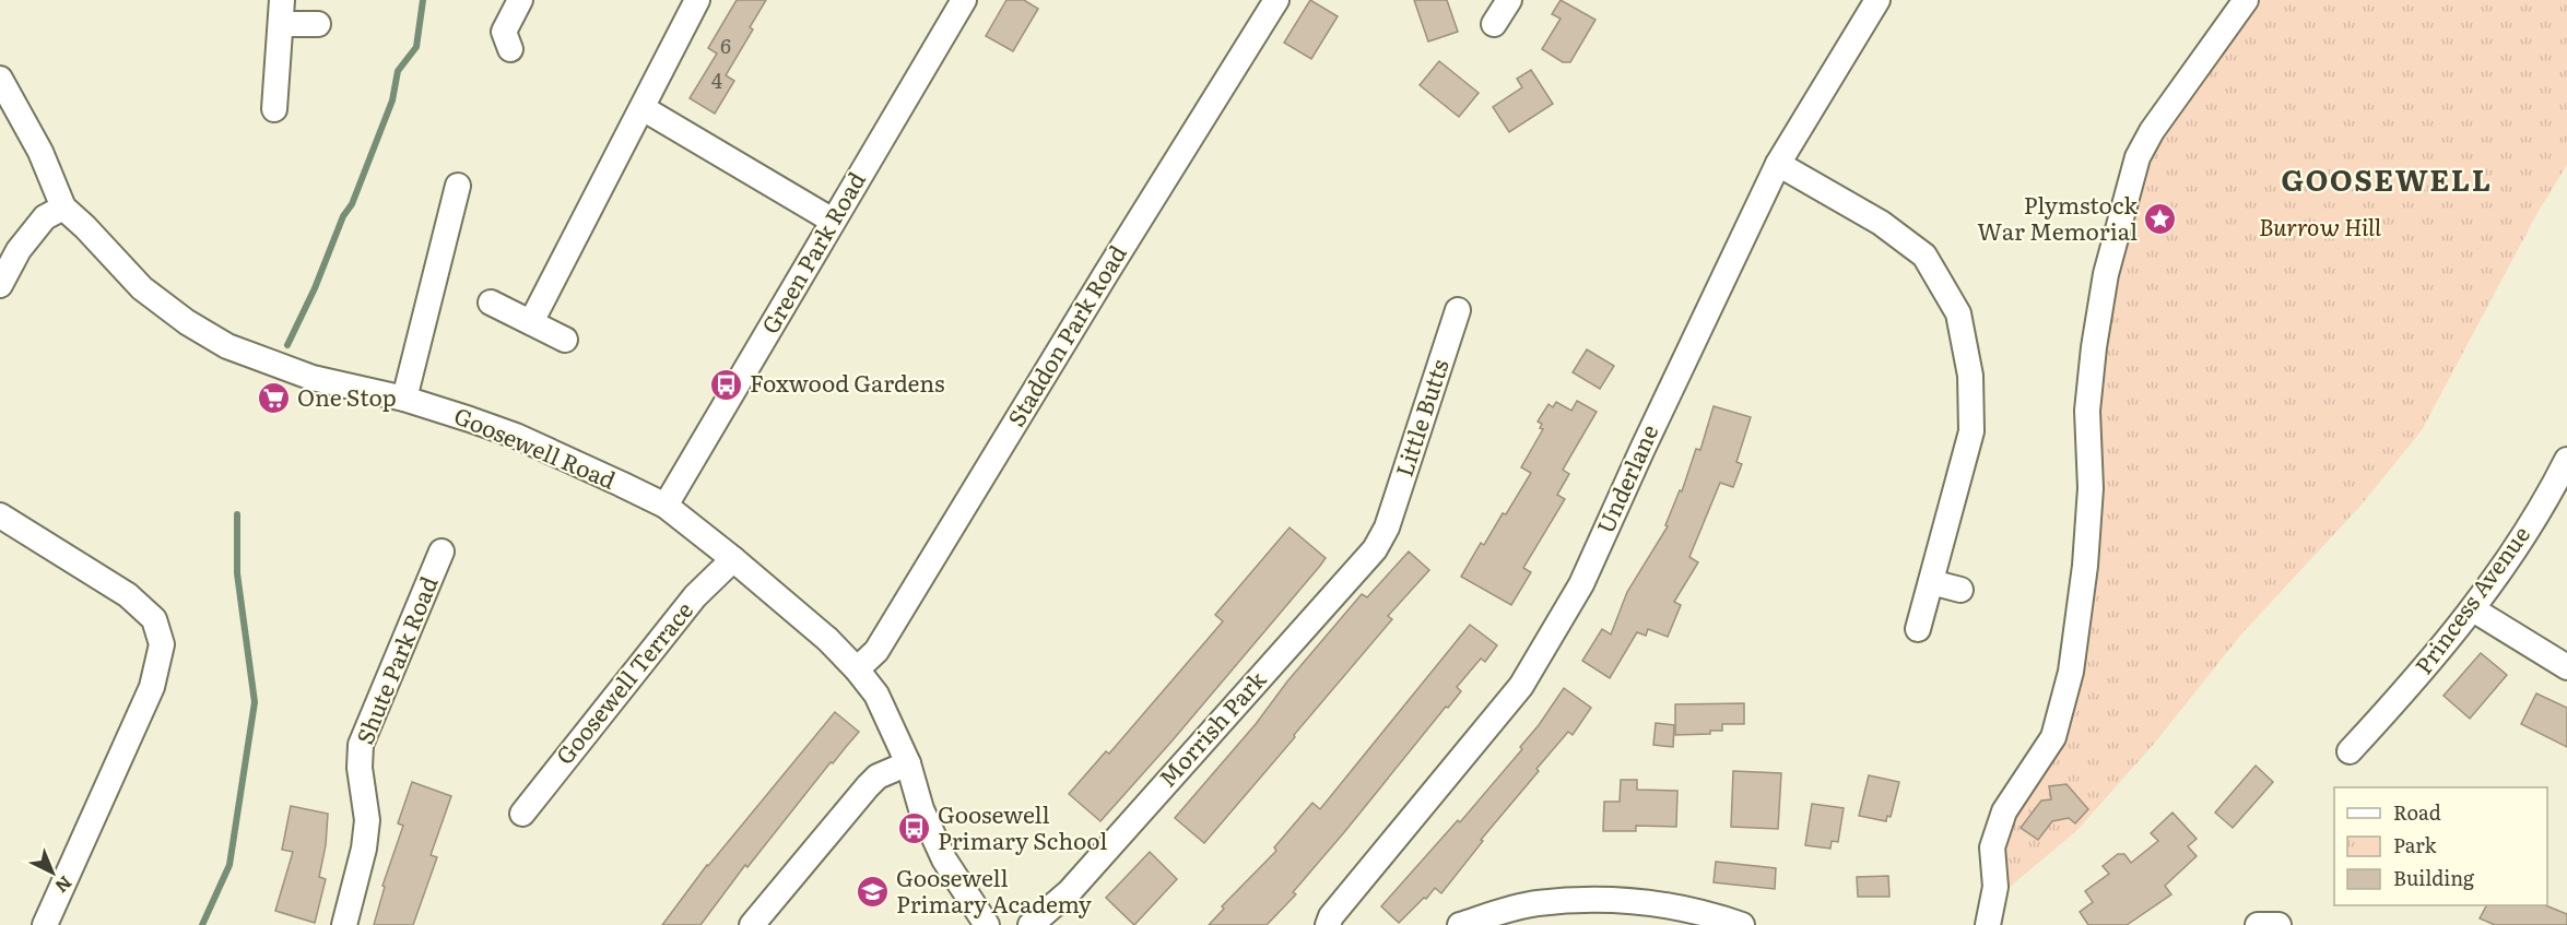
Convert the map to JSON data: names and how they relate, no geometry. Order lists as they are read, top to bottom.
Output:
{
  "streets": {
    "street": [
      "Green Park Road",
      "Staddon Park Road",
      "Little Butts",
      "Goosewell Road",
      "Underlane",
      "Princess Avenue",
      "Shute Park Road",
      "Goosewell Terrace",
      "Morrish Park"
    ]
  },
  "crossings": [
    ["Green Park Road", "Goosewell Road"],
    ["Staddon Park Road", "Goosewell Road"],
    ["Little Butts", "Morrish Park"],
    ["Goosewell Road", "Goosewell Terrace"]
  ],
  "districts": ["GOOSEWELL"],
  "parks": ["Burrow Hill"],
  "places": {
    "place": ["Plymstock War Memorial"],
    "bus stop": ["Foxwood Gardens", "Goosewell Primary School"],
    "supermarket": ["One Stop"],
    "school or university": ["Goosewell Primary Academy"]
  },
  "house_numbers": ["6", "4"],
  "legend": ["Road", "Park", "Building"],
  "north": "bottom right"
}
